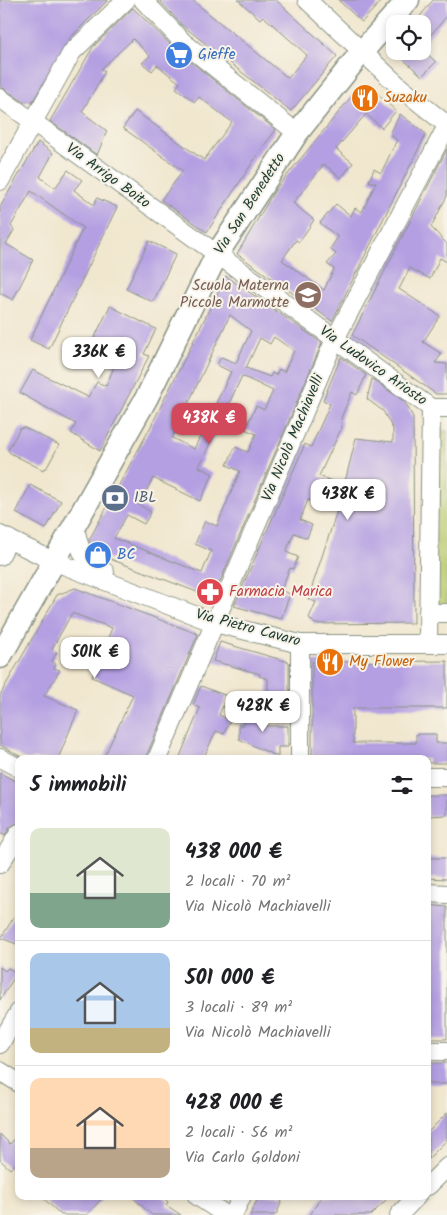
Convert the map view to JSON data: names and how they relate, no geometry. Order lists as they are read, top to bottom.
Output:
{
  "streets": {
    "main road": ["Via San Benedetto"],
    "street": [
      "Via Arrigo Boito",
      "Via Ludovico Ariosto",
      "Via Nicolò Machiavelli",
      "Via Pietro Cavaro"
    ]
  },
  "crossings": [
    ["Via Arrigo Boito", "Via San Benedetto"],
    ["Via Arrigo Boito", "Via Ludovico Ariosto"],
    ["Via San Benedetto", "Via Ludovico Ariosto"],
    ["Via San Benedetto", "Via Pietro Cavaro"],
    ["Via Ludovico Ariosto", "Via Nicolò Machiavelli"],
    ["Via Nicolò Machiavelli", "Via Pietro Cavaro"]
  ],
  "places": {
    "supermarket": ["Gieffe"],
    "restaurant": ["Suzaku", "My Flower"],
    "school or university": ["Scuola Materna Piccole Marmotte"],
    "bank": ["IBL"],
    "shop": ["BC"],
    "pharmacy": ["Farmacia Marica"]
  },
  "page": {
    "price": [
      "336K €",
      "438K €",
      "438K €",
      "501K €",
      "428K €"
    ],
    "heading": "5 immobili",
    "list": [
      {
        "name": "438 000 €",
        "note": "2 locali · 70 m² · Via Nicolò Machiavelli"
      },
      {
        "name": "501 000 €",
        "note": "3 locali · 89 m² · Via Nicolò Machiavelli"
      },
      {
        "name": "428 000 €",
        "note": "2 locali · 56 m² · Via Carlo Goldoni"
      }
    ]
  }
}
